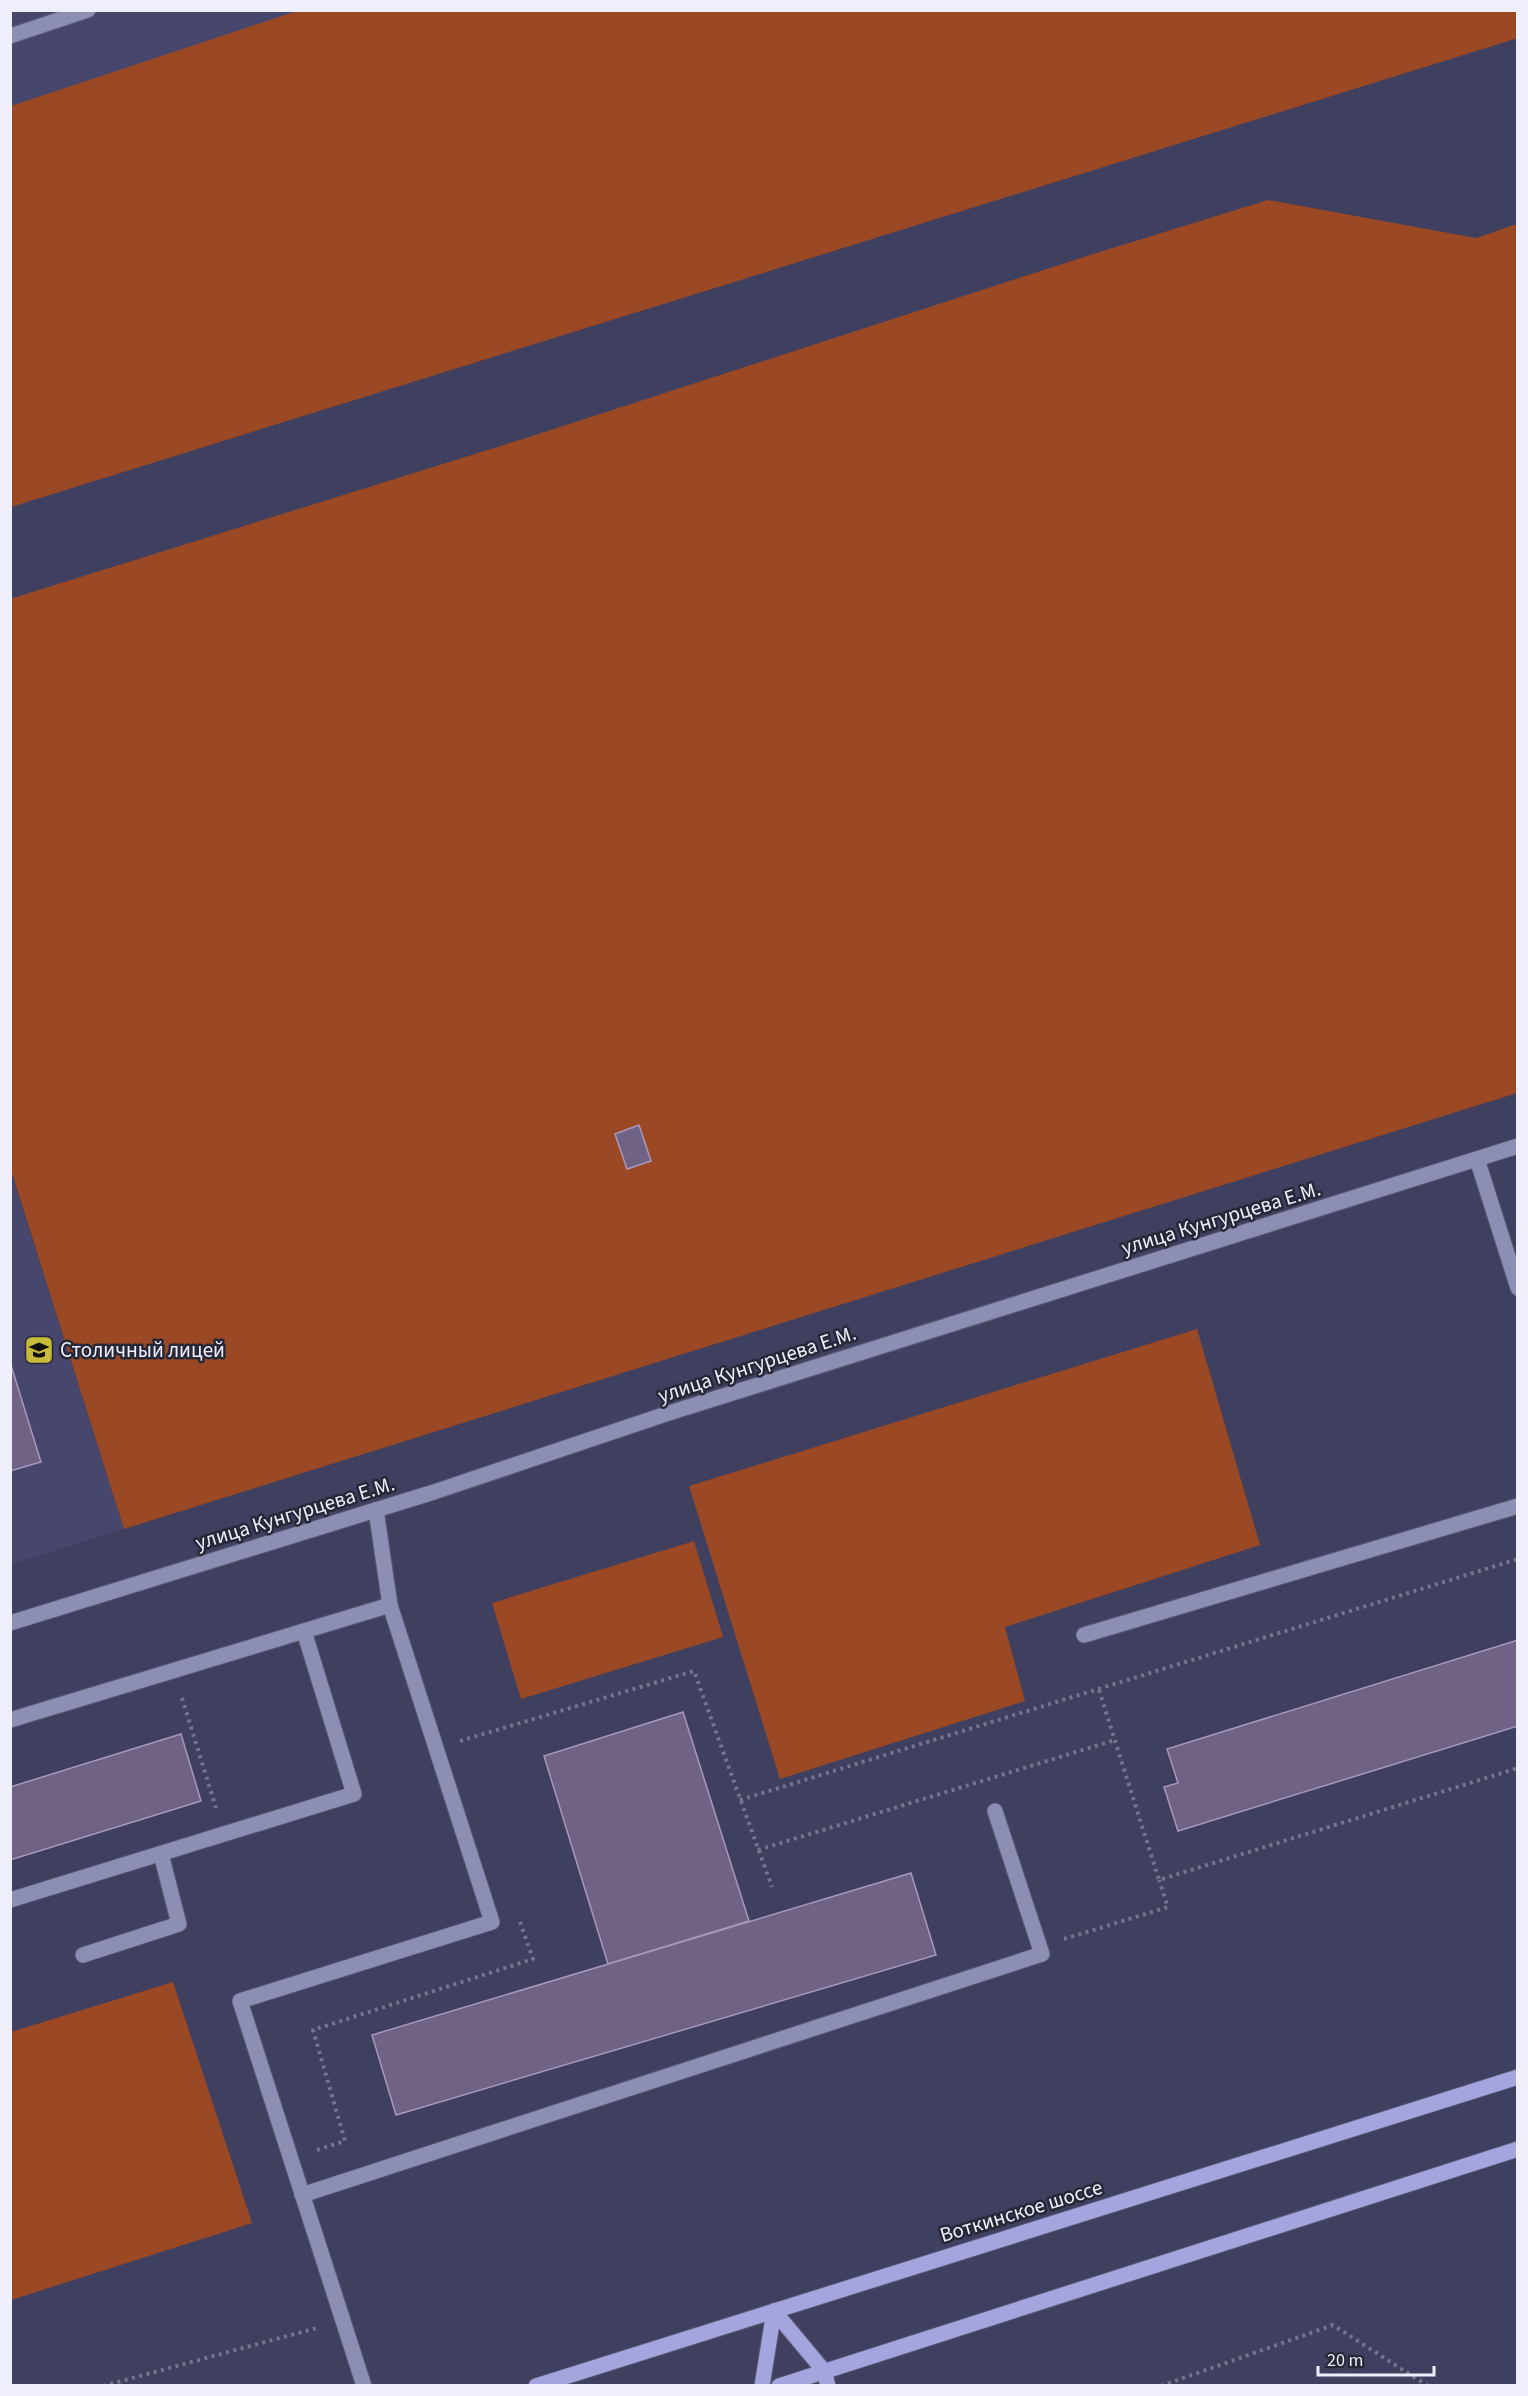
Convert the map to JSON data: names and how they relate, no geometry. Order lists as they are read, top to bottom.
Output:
{
  "streets": {
    "main road": ["Воткинское шоссе"],
    "street": ["улица Кунгурцева Е.М."]
  },
  "places": {
    "school or university": ["Столичный лицей"]
  },
  "scale_bar": "20 m"
}
